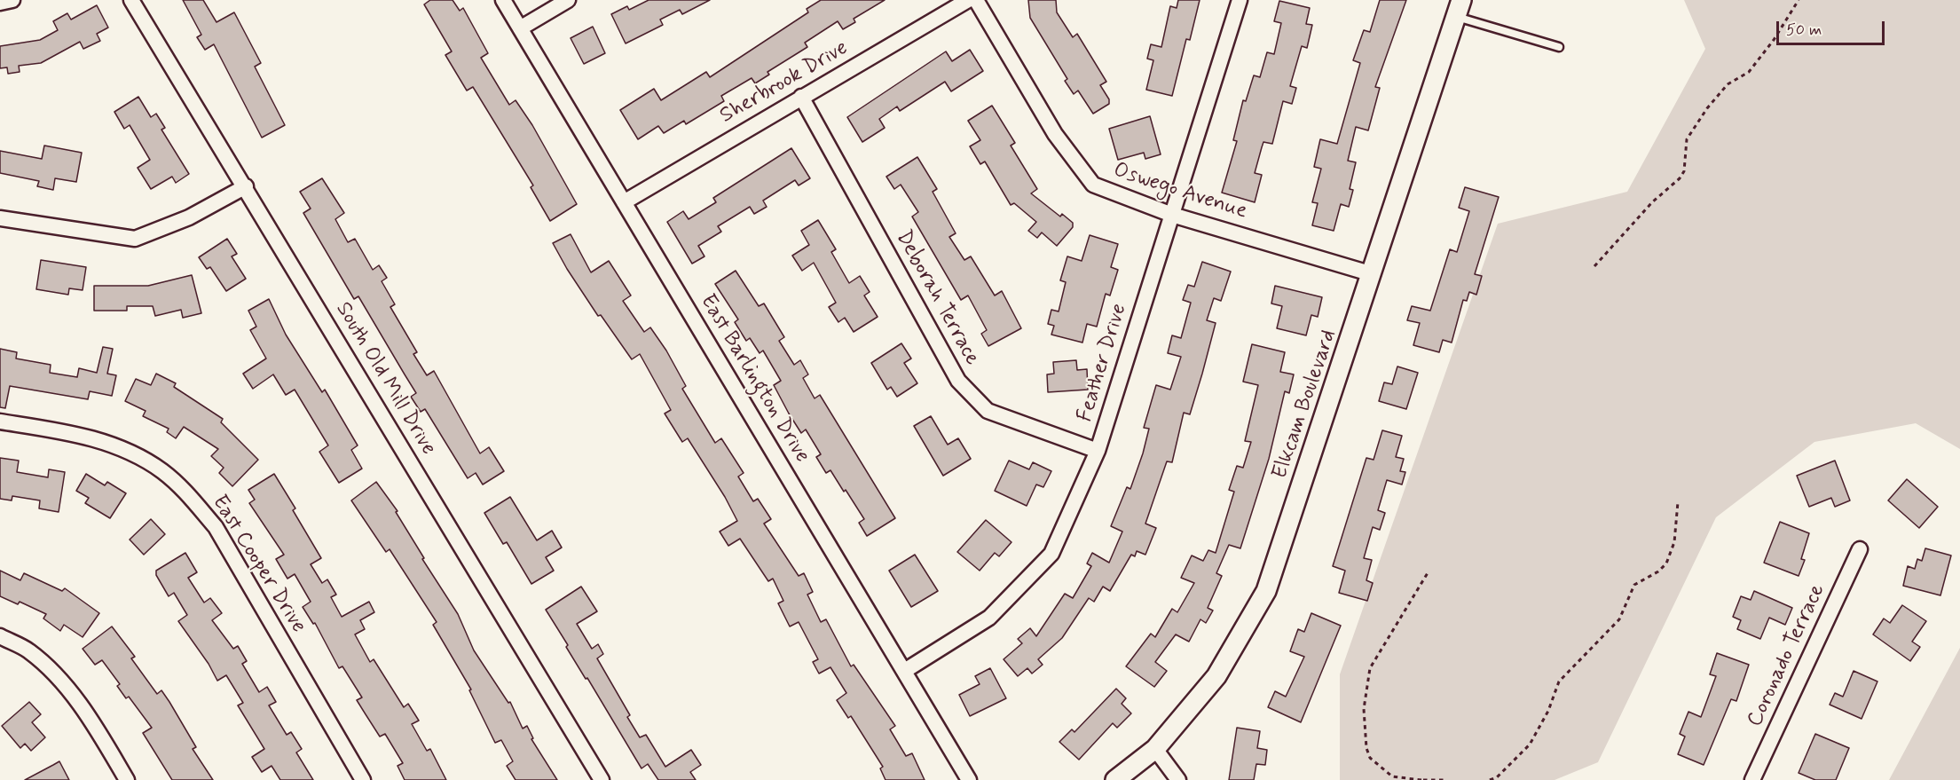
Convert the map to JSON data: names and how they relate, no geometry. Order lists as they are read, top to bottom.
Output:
{
  "streets": {
    "street": [
      "Sherbrook Drive",
      "Oswego Avenue",
      "Deborah Terrace",
      "Feather Drive",
      "South Old Mill Drive",
      "East Barlington Drive",
      "Elkcam Boulevard",
      "East Cooper Drive",
      "Coronado Terrace"
    ]
  },
  "crossings": [
    ["Sherbrook Drive", "Deborah Terrace"],
    ["Sherbrook Drive", "East Barlington Drive"],
    ["Oswego Avenue", "Feather Drive"],
    ["Oswego Avenue", "Elkcam Boulevard"],
    ["Deborah Terrace", "Feather Drive"],
    ["Feather Drive", "East Barlington Drive"]
  ],
  "scale_bar": "50 m"
}
